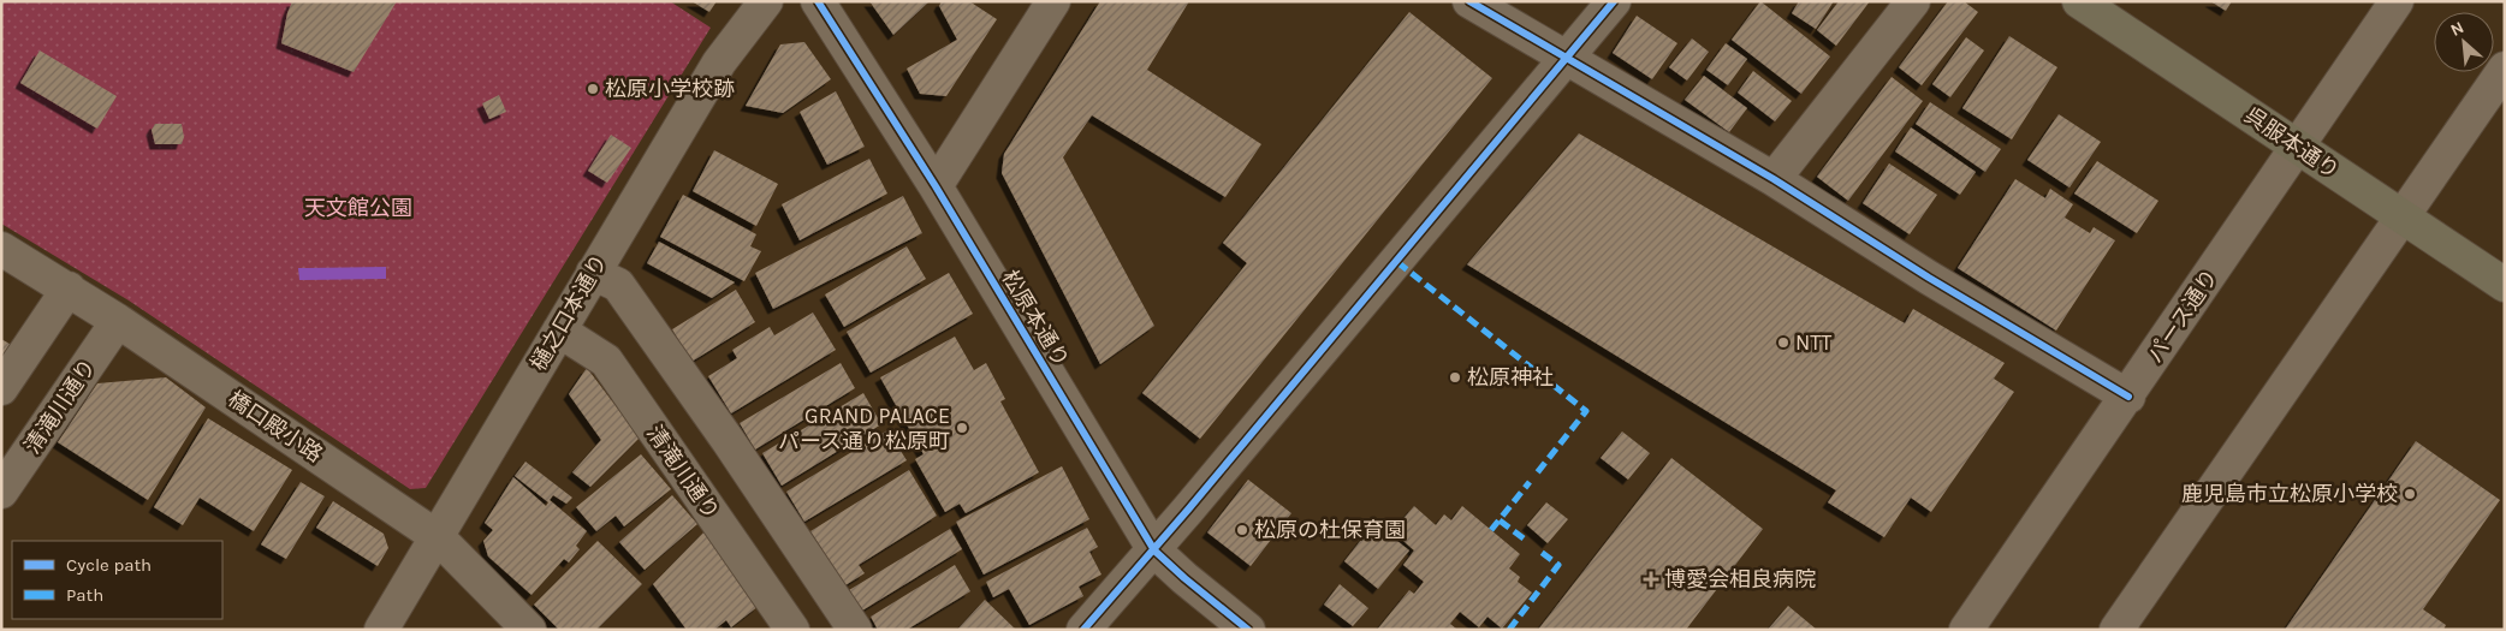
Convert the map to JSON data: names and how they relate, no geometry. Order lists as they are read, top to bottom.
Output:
{
  "streets": {
    "highway": ["呉服本通り"],
    "street": [
      "樋之口本通り",
      "パース通り",
      "松原本通り",
      "清滝川通り",
      "橋口殿小路"
    ]
  },
  "crossings": [
    ["呉服本通り", "パース通り"],
    ["樋之口本通り", "清滝川通り"],
    ["樋之口本通り", "橋口殿小路"],
    ["清滝川通り", "橋口殿小路"]
  ],
  "parks": ["天文館公園"],
  "places": {
    "other": [
      "松原小学校跡",
      "NTT",
      "松原神社",
      "GRAND PALACE パース通り松原町",
      "鹿児島市立松原小学校",
      "松原の杜保育園"
    ],
    "health": ["博愛会相良病院"]
  },
  "legend": ["Cycle path", "Path"],
  "north": "top left"
}
